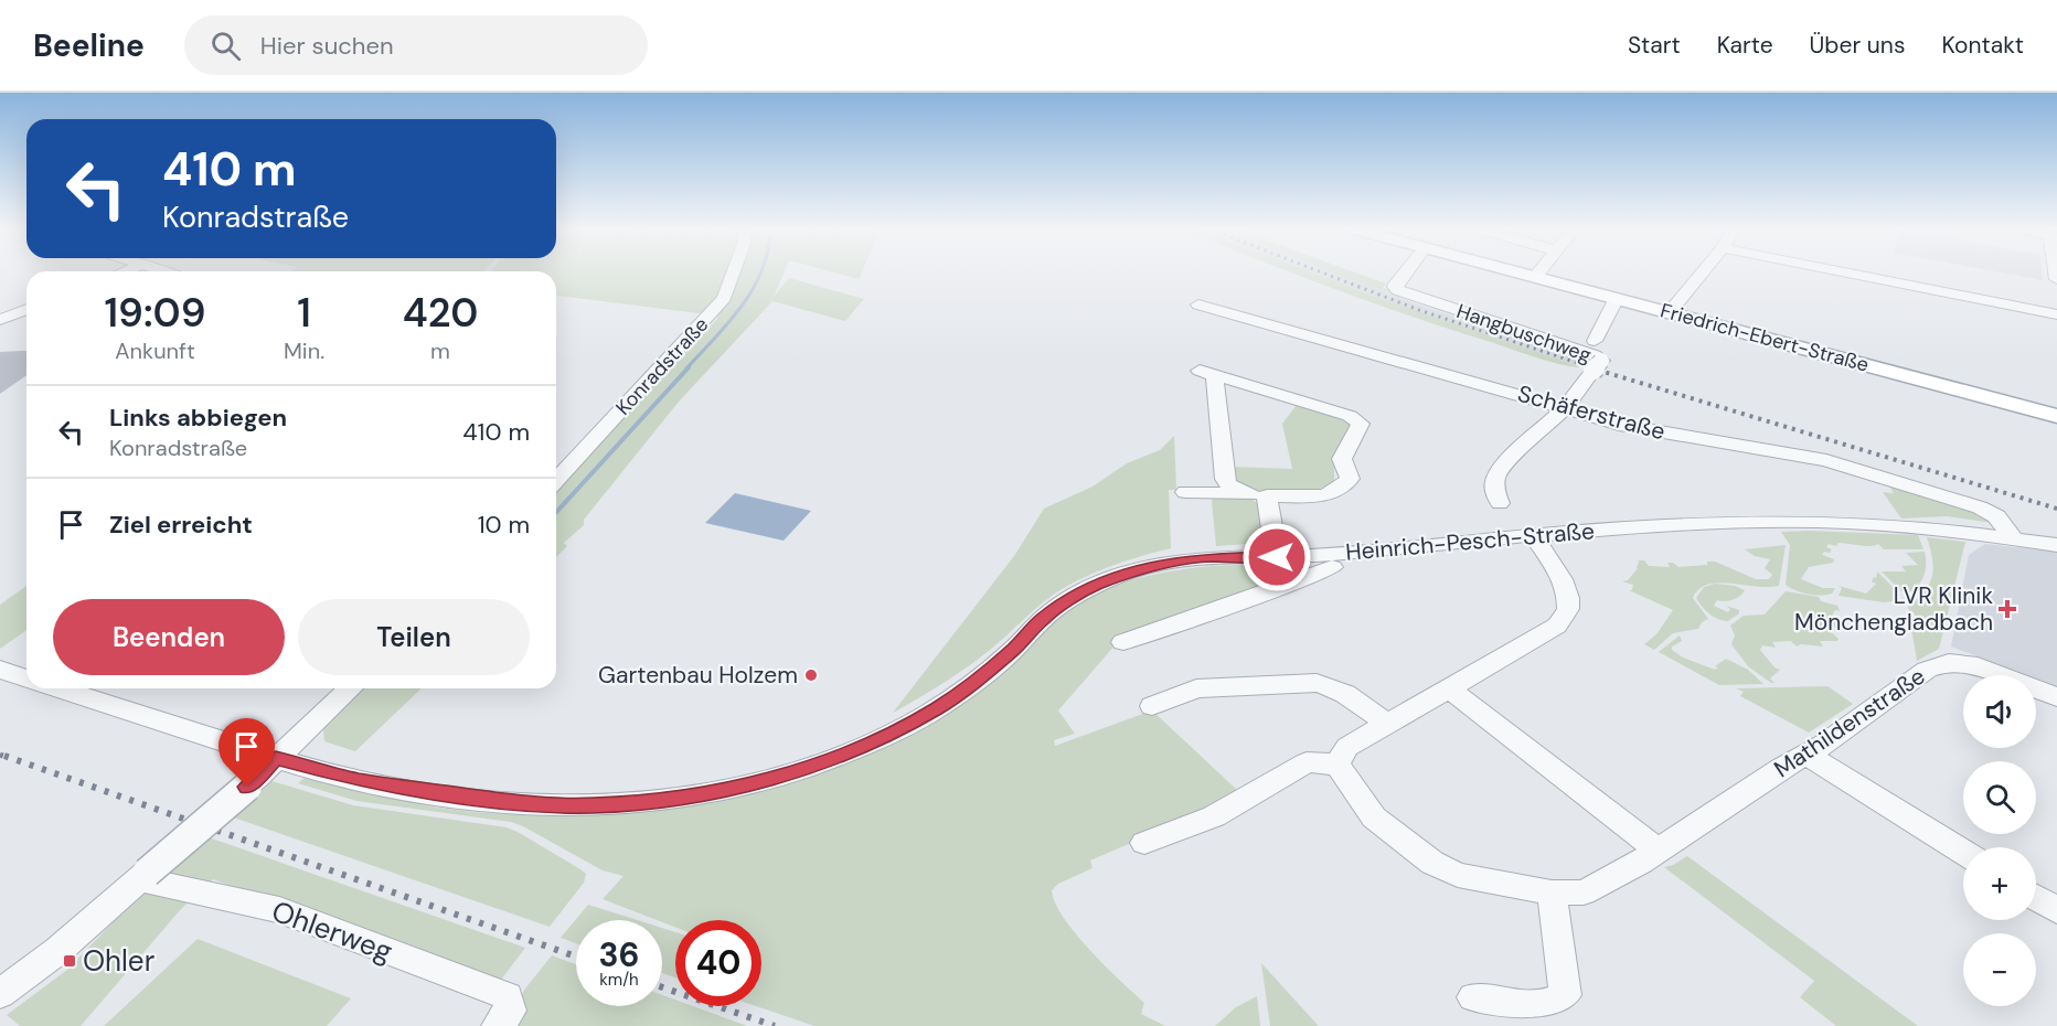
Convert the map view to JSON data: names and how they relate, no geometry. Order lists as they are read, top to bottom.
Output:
{
  "streets": {
    "main road": ["Friedrich-Ebert-Straße"],
    "street": [
      "Hangbuschweg",
      "Konradstraße",
      "Schäferstraße",
      "Heinrich-Pesch-Straße",
      "Mathildenstraße",
      "Ohlerweg"
    ]
  },
  "crossings": [
    ["Hangbuschweg", "Schäferstraße"],
    ["Schäferstraße", "Heinrich-Pesch-Straße"]
  ],
  "places": {
    "health": ["LVR Klinik Mönchengladbach"],
    "other": ["Gartenbau Holzem"],
    "transit": ["Ohler"]
  },
  "page": {
    "header": "Beeline",
    "search": "Hier suchen",
    "nav": [
      "Start",
      "Karte",
      "Über uns",
      "Kontakt"
    ],
    "turn": ["410 m", "Konradstraße"],
    "eta": [
      "19:09",
      "Ankunft",
      "1",
      "Min.",
      "420",
      "m"
    ],
    "list": [
      {
        "name": "Links abbiegen",
        "note": "Konradstraße",
        "value": "410 m"
      },
      {
        "name": "Ziel erreicht",
        "value": "10 m"
      }
    ],
    "buttons": ["Beenden", "Teilen"],
    "map_buttons": ["+", "−"],
    "speed": "36 km/h",
    "limit": "40"
  }
}
